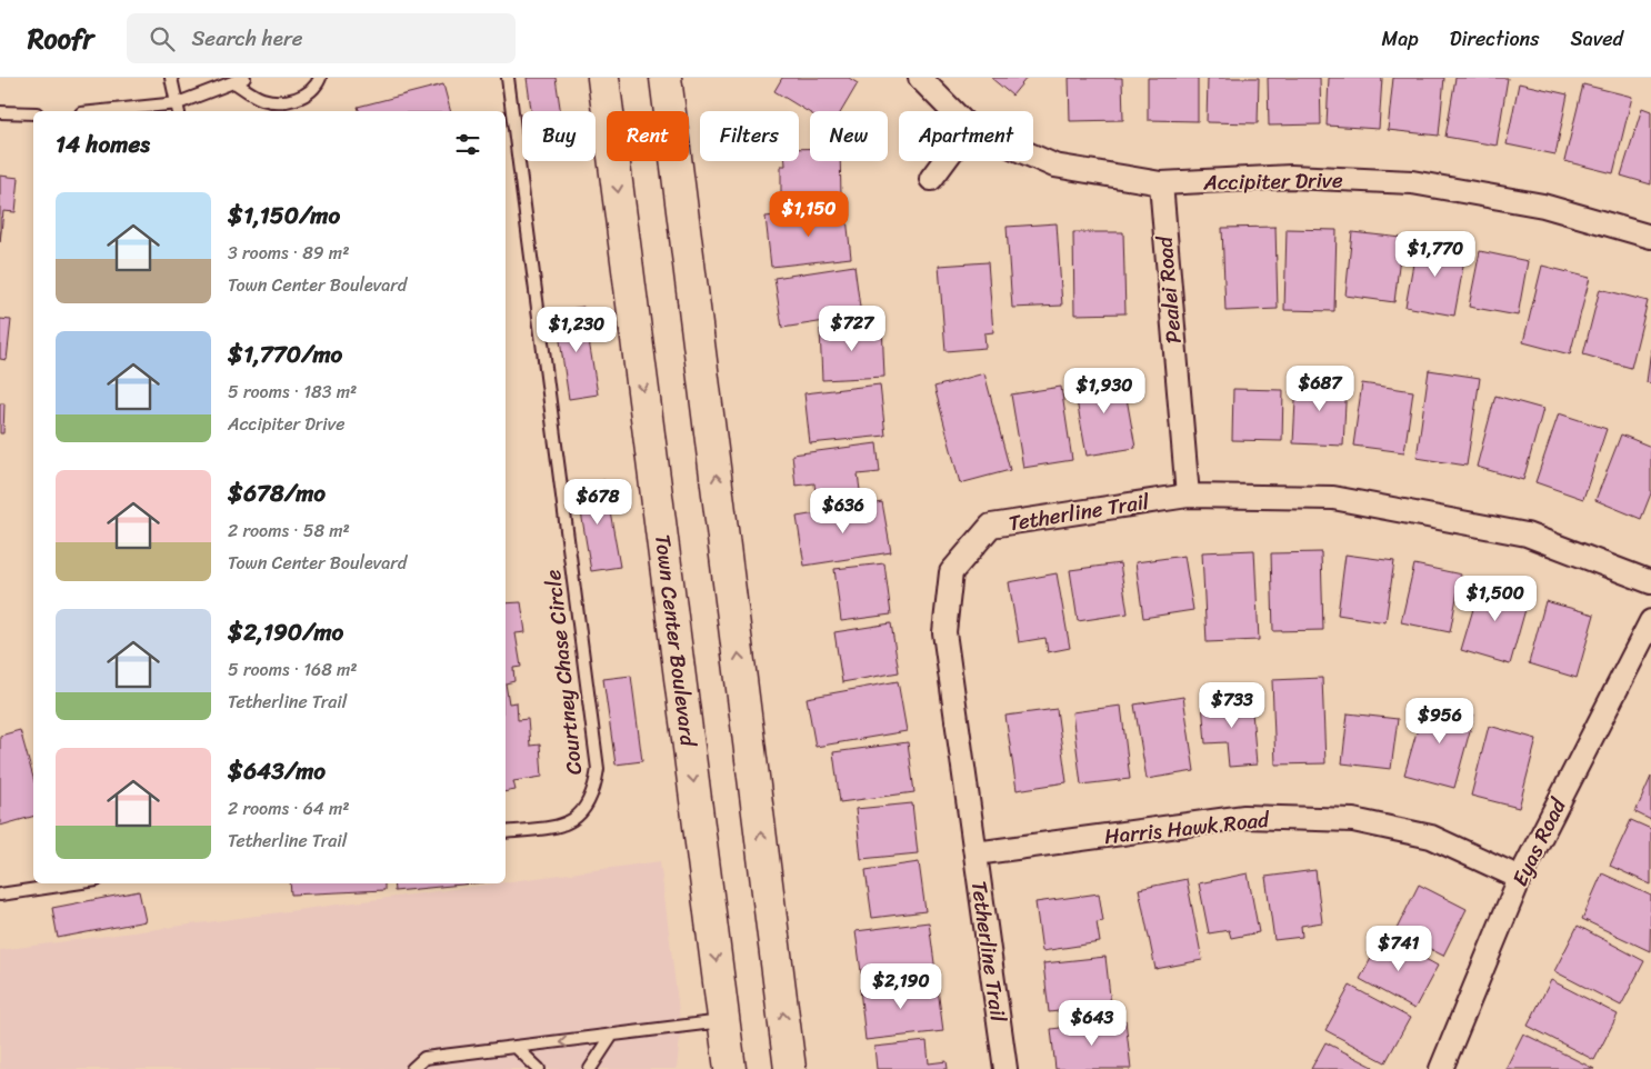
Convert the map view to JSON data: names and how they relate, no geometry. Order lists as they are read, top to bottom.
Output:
{
  "streets": {
    "main road": ["Town Center Boulevard"],
    "street": [
      "Accipiter Drive",
      "Pealei Road",
      "Tetherline Trail",
      "Harris Hawk Road",
      "Eyas Road"
    ],
    "lane": ["Courtney Chase Circle"]
  },
  "crossings": [
    ["Accipiter Drive", "Pealei Road"],
    ["Pealei Road", "Tetherline Trail"],
    ["Tetherline Trail", "Harris Hawk Road"],
    ["Harris Hawk Road", "Eyas Road"]
  ],
  "page": {
    "header": "Roofr",
    "search": "Search here",
    "nav": ["Map", "Directions", "Saved"],
    "chip": [
      "Buy",
      "Rent",
      "Filters",
      "New",
      "Apartment"
    ],
    "heading": "14 homes",
    "list": [
      {
        "name": "$1,150/mo",
        "note": "3 rooms · 89 m² · Town Center Boulevard"
      },
      {
        "name": "$1,770/mo",
        "note": "5 rooms · 183 m² · Accipiter Drive"
      },
      {
        "name": "$678/mo",
        "note": "2 rooms · 58 m² · Town Center Boulevard"
      },
      {
        "name": "$2,190/mo",
        "note": "5 rooms · 168 m² · Tetherline Trail"
      },
      {
        "name": "$643/mo",
        "note": "2 rooms · 64 m² · Tetherline Trail"
      }
    ],
    "price": [
      "$1,150",
      "$1,770",
      "$727",
      "$1,230",
      "$687",
      "$1,930",
      "$678",
      "$636",
      "$1,500",
      "$733",
      "$956",
      "$741",
      "$2,190",
      "$643"
    ]
  }
}
